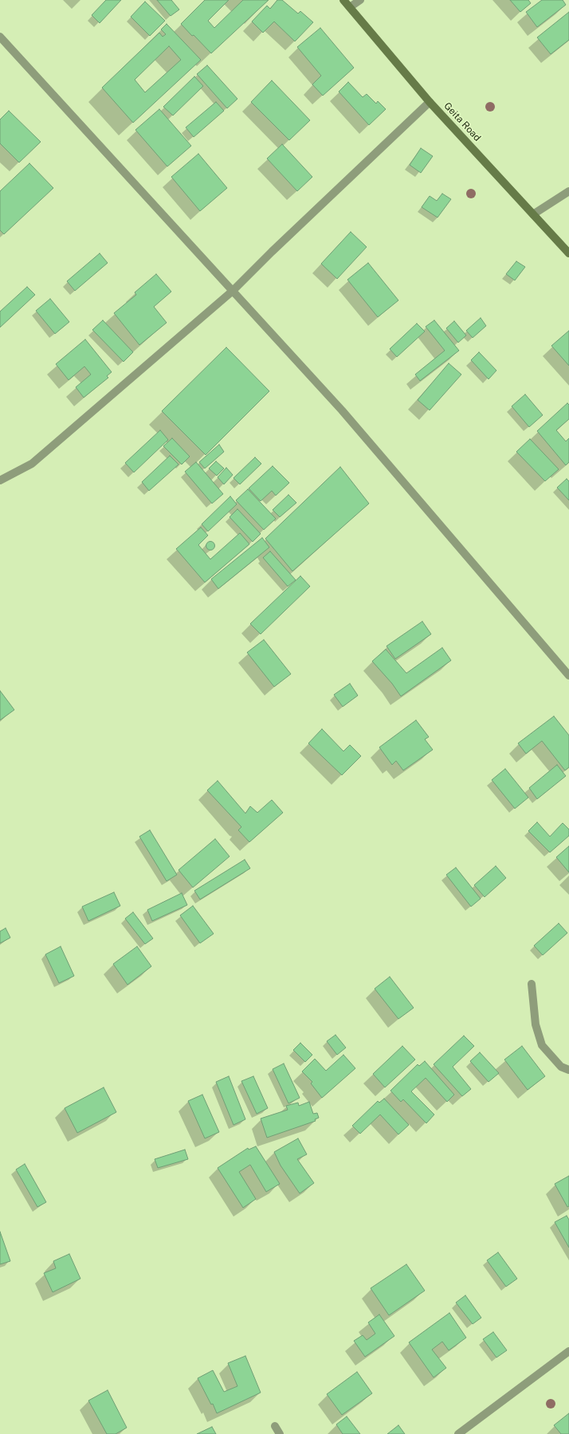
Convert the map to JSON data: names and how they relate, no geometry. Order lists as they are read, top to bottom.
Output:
{
  "streets": {
    "main road": ["Geita Road"]
  }
}
